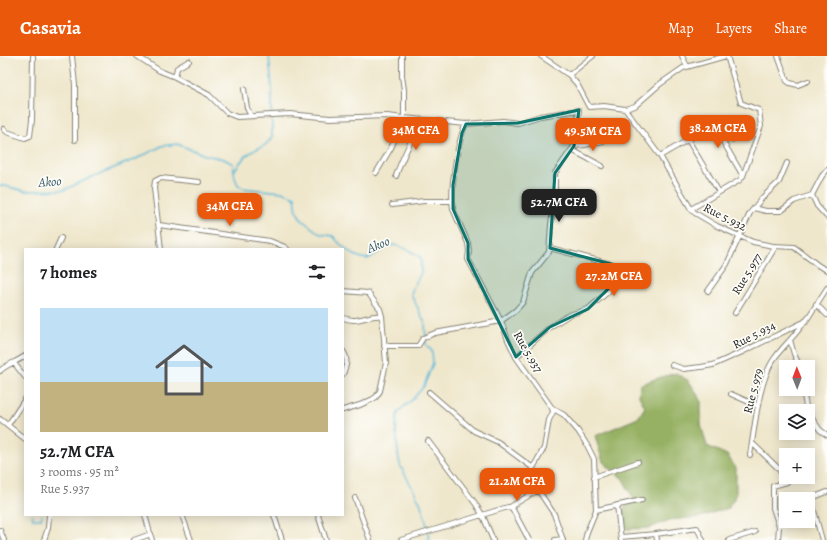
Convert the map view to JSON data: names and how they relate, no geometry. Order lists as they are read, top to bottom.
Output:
{
  "streets": {
    "street": [
      "Rue 5.932",
      "Rue 5.977",
      "Rue 5.934",
      "Rue 5.937",
      "Rue 5.979"
    ]
  },
  "crossings": [
    ["Rue 5.932", "Rue 5.977"],
    ["Rue 5.934", "Rue 5.979"]
  ],
  "water": ["Akoo"],
  "north": "top",
  "page": {
    "header": "Casavia",
    "nav": ["Map", "Layers", "Share"],
    "price": [
      "38.2M CFA",
      "34M CFA",
      "49.5M CFA",
      "52.7M CFA",
      "34M CFA",
      "27.2M CFA",
      "21.2M CFA"
    ],
    "heading": "7 homes",
    "list": [
      {
        "name": "52.7M CFA",
        "note": "3 rooms · 95 m² · Rue 5.937"
      }
    ],
    "map_buttons": ["+", "−"]
  }
}
